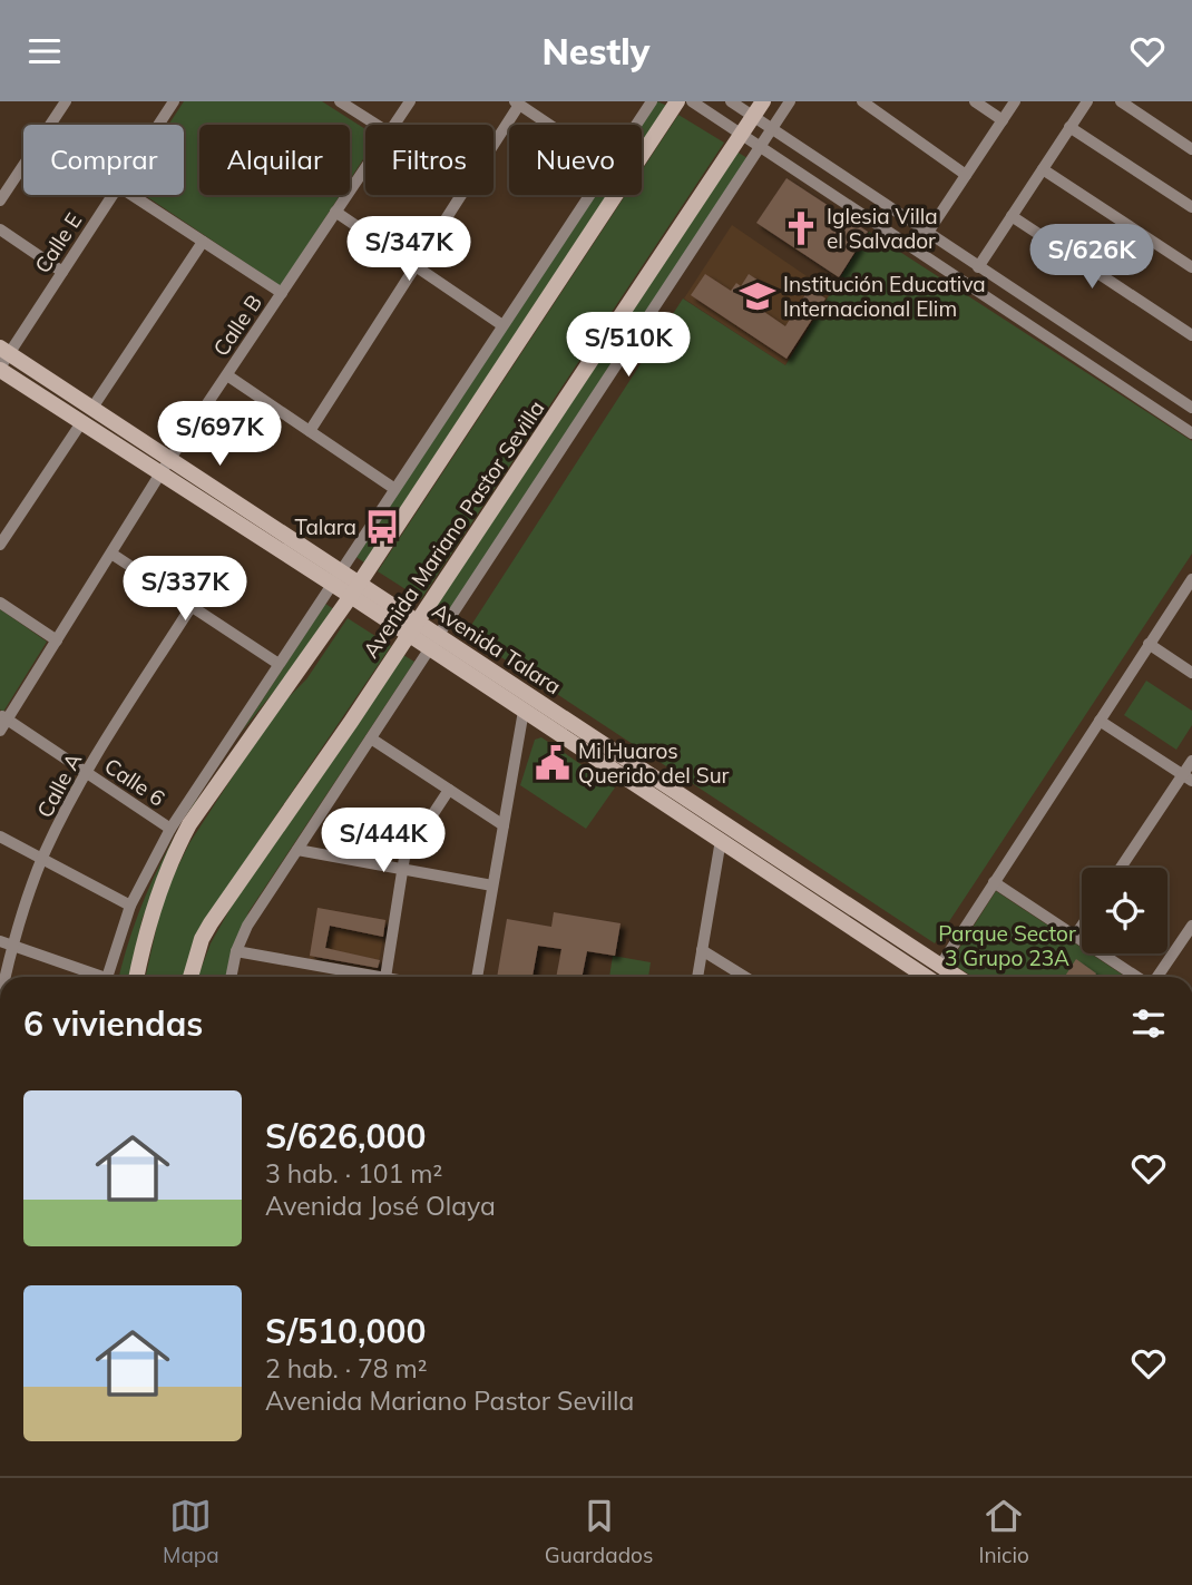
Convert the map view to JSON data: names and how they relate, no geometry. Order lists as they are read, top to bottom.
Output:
{
  "streets": {
    "street": [
      "Calle E",
      "Calle B",
      "Avenida Mariano Pastor Sevilla",
      "Avenida Talara",
      "Calle 6",
      "Calle A"
    ]
  },
  "crossings": [
    ["Calle E", "Avenida Talara"],
    ["Calle B", "Avenida Talara"],
    ["Calle B", "Calle 6"],
    ["Avenida Mariano Pastor Sevilla", "Avenida Talara"],
    ["Calle 6", "Calle A"]
  ],
  "parks": ["Parque Sector 3 Grupo 23A"],
  "places": {
    "church": ["Iglesia Villa el Salvador"],
    "school or university": ["Institución Educativa Internacional Elim"],
    "bus stop": ["Talara"],
    "public building": ["Mi Huaros Querido del Sur"]
  },
  "page": {
    "header": "Nestly",
    "chip": [
      "Comprar",
      "Alquilar",
      "Filtros",
      "Nuevo"
    ],
    "price": [
      "S/347K",
      "S/626K",
      "S/510K",
      "S/697K",
      "S/337K",
      "S/444K"
    ],
    "heading": "6 viviendas",
    "list": [
      {
        "name": "S/626,000",
        "note": "3 hab. · 101 m² · Avenida José Olaya"
      },
      {
        "name": "S/510,000",
        "note": "2 hab. · 78 m² · Avenida Mariano Pastor Sevilla"
      }
    ],
    "tabs": ["Mapa", "Guardados", "Inicio"]
  }
}
